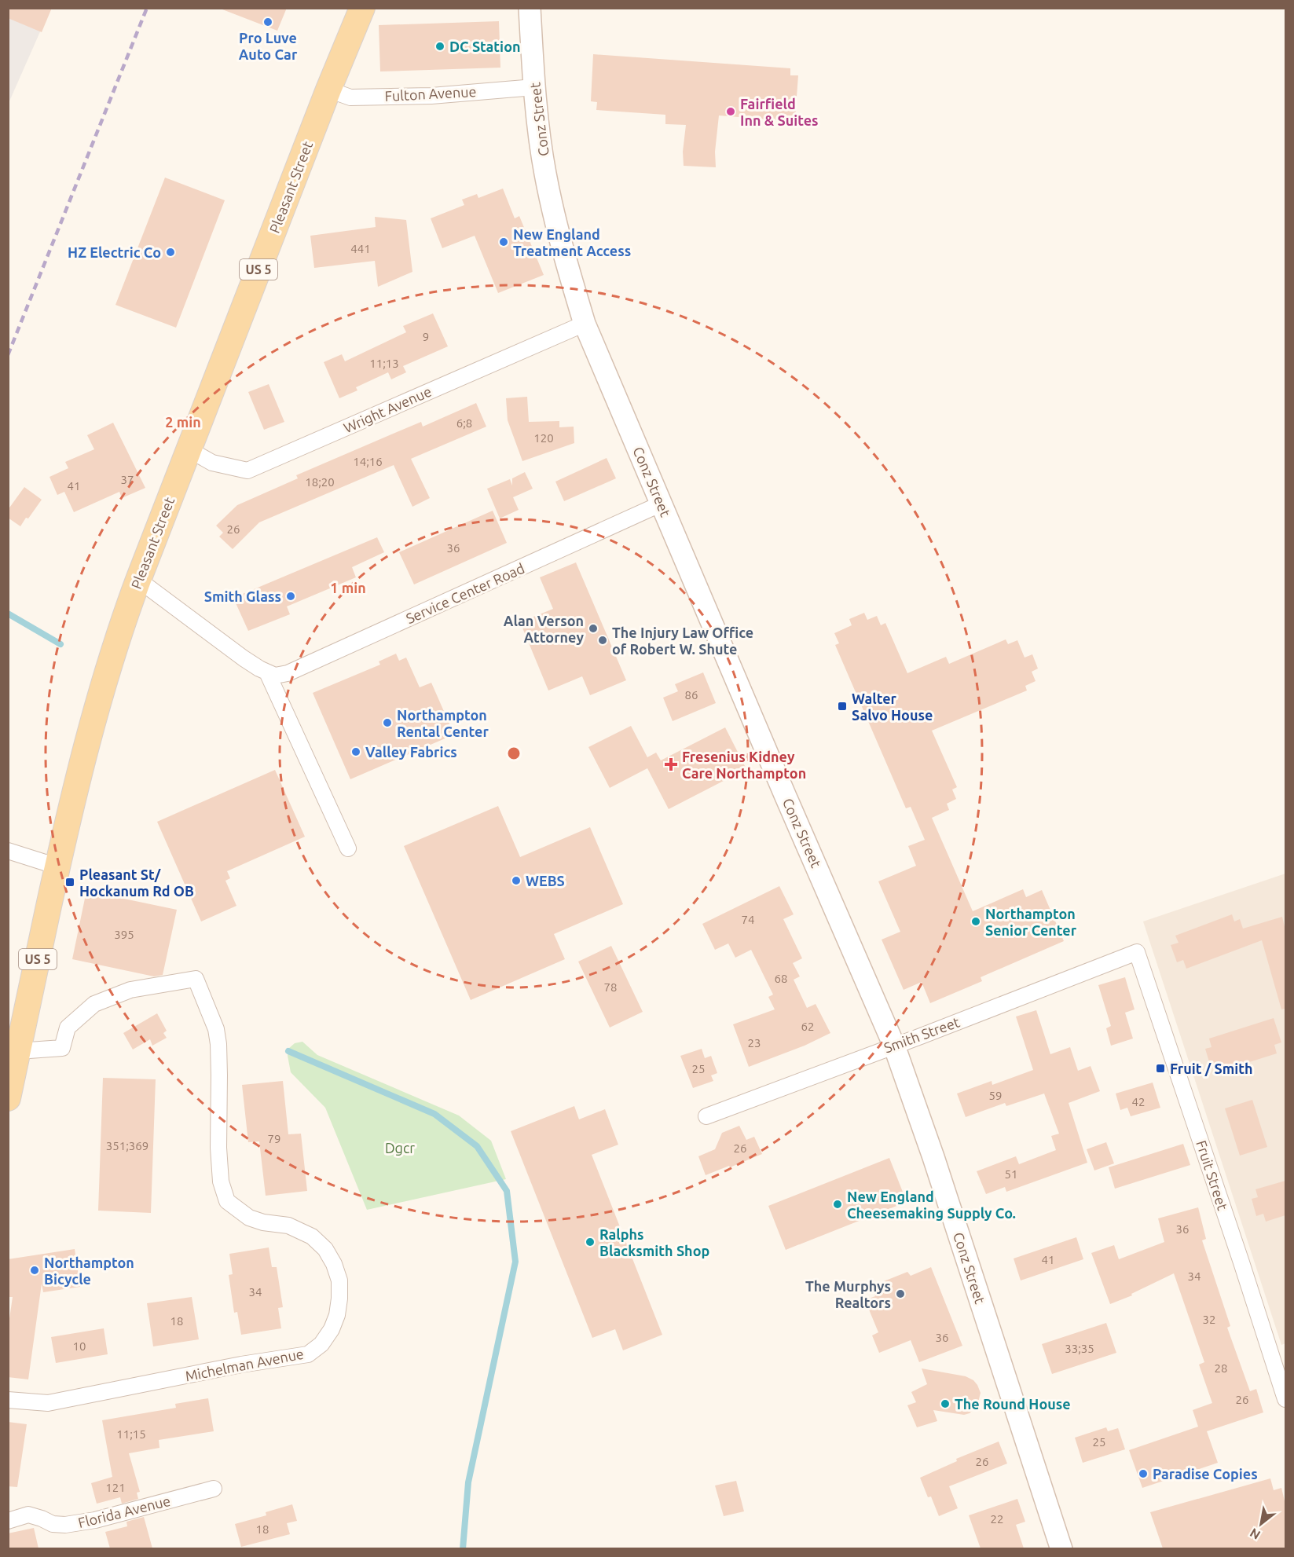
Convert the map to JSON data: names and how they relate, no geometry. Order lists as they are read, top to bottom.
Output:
{
  "streets": {
    "main road": ["Conz Street", "Pleasant Street", "US 5"],
    "street": [
      "Fulton Avenue",
      "Wright Avenue",
      "Service Center Road",
      "Smith Street",
      "Fruit Street",
      "Michelman Avenue",
      "Florida Avenue"
    ]
  },
  "crossings": [
    ["Fulton Avenue", "Conz Street"],
    ["Fulton Avenue", "Pleasant Street"],
    ["Conz Street", "Wright Avenue"],
    ["Conz Street", "Service Center Road"],
    ["Conz Street", "Smith Street"],
    ["Pleasant Street", "Wright Avenue"],
    ["Pleasant Street", "Michelman Avenue"],
    ["Smith Street", "Fruit Street"]
  ],
  "parks": ["Dgcr"],
  "places": {
    "other": [
      "Pro Luve Auto Car",
      "DC Station",
      "Fairfield Inn & Suites",
      "New England Treatment Access",
      "HZ Electric Co",
      "Smith Glass",
      "Alan Verson Attorney",
      "The Injury Law Office of Robert W. Shute",
      "Northampton Rental Center",
      "Valley Fabrics",
      "WEBS",
      "Northampton Senior Center",
      "New England Cheesemaking Supply Co.",
      "Ralphs Blacksmith Shop",
      "Northampton Bicycle",
      "The Murphys Realtors",
      "The Round House",
      "Paradise Copies"
    ],
    "transit": ["Walter Salvo House", "Pleasant St/ Hockanum Rd OB", "Fruit / Smith"],
    "health": ["Fresenius Kidney Care Northampton"]
  },
  "house_numbers": [
    "441",
    "9",
    "11;13",
    "6;8",
    "120",
    "14;16",
    "37",
    "18;20",
    "41",
    "26",
    "36",
    "86",
    "74",
    "395",
    "68",
    "78",
    "62",
    "23",
    "25",
    "59",
    "42",
    "79",
    "351;369",
    "26",
    "51",
    "36",
    "41",
    "34",
    "34",
    "32",
    "18",
    "36",
    "10",
    "33;35",
    "28",
    "26",
    "11;15",
    "25",
    "26",
    "121",
    "22",
    "18"
  ],
  "north": "bottom left",
  "rings": ["2 min", "1 min"]
}
